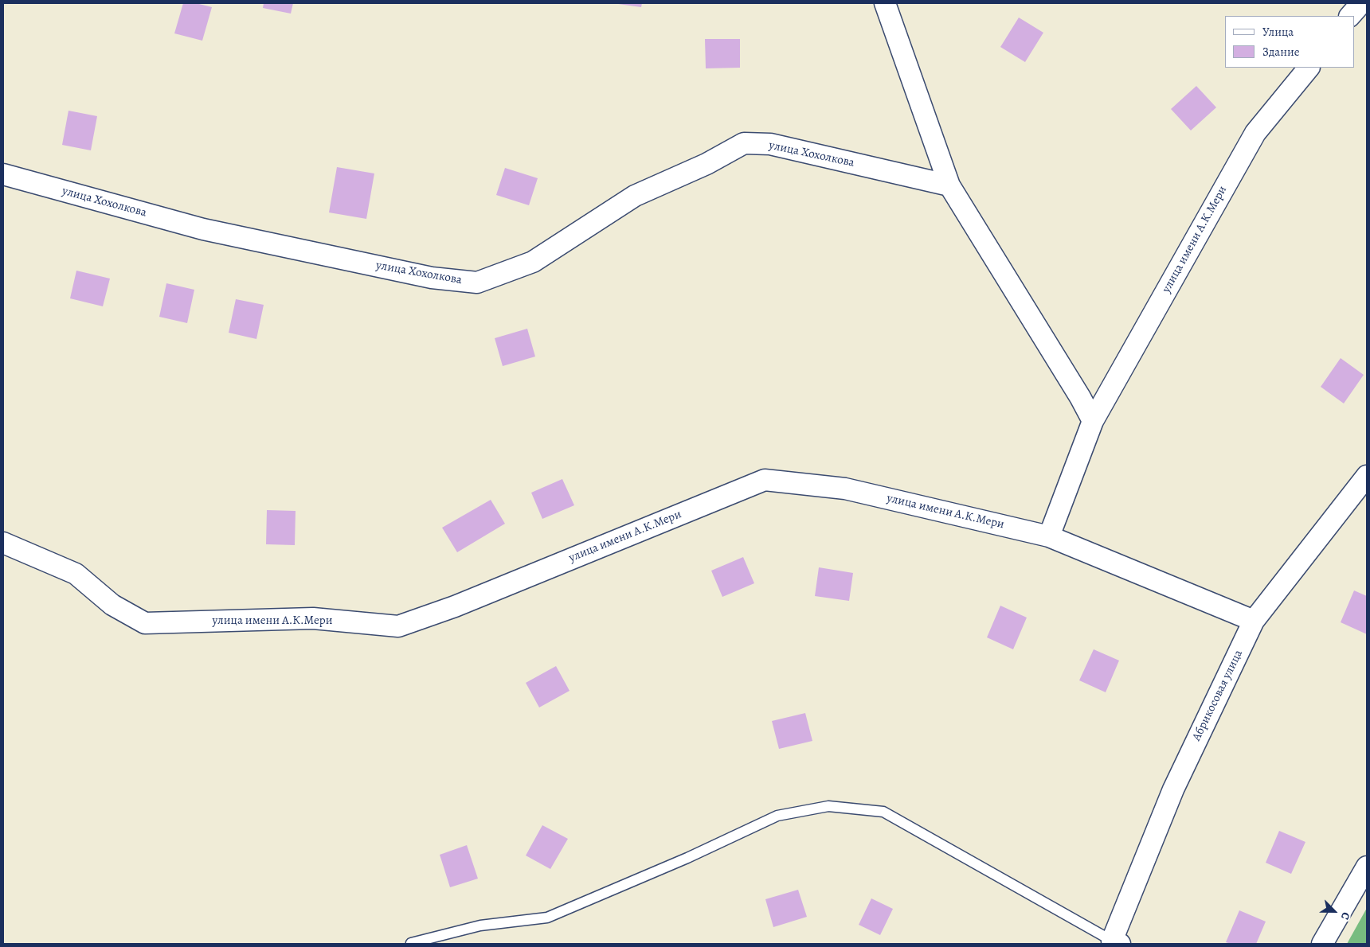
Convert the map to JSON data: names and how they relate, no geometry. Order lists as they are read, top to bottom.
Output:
{
  "streets": {
    "street": ["улица Хохолкова", "улица имени А.К.Мери", "Абрикосовая улица"]
  },
  "crossings": [
    ["улица имени А.К.Мери", "Абрикосовая улица"]
  ],
  "legend": ["Улица", "Здание"],
  "north": "bottom right"
}
